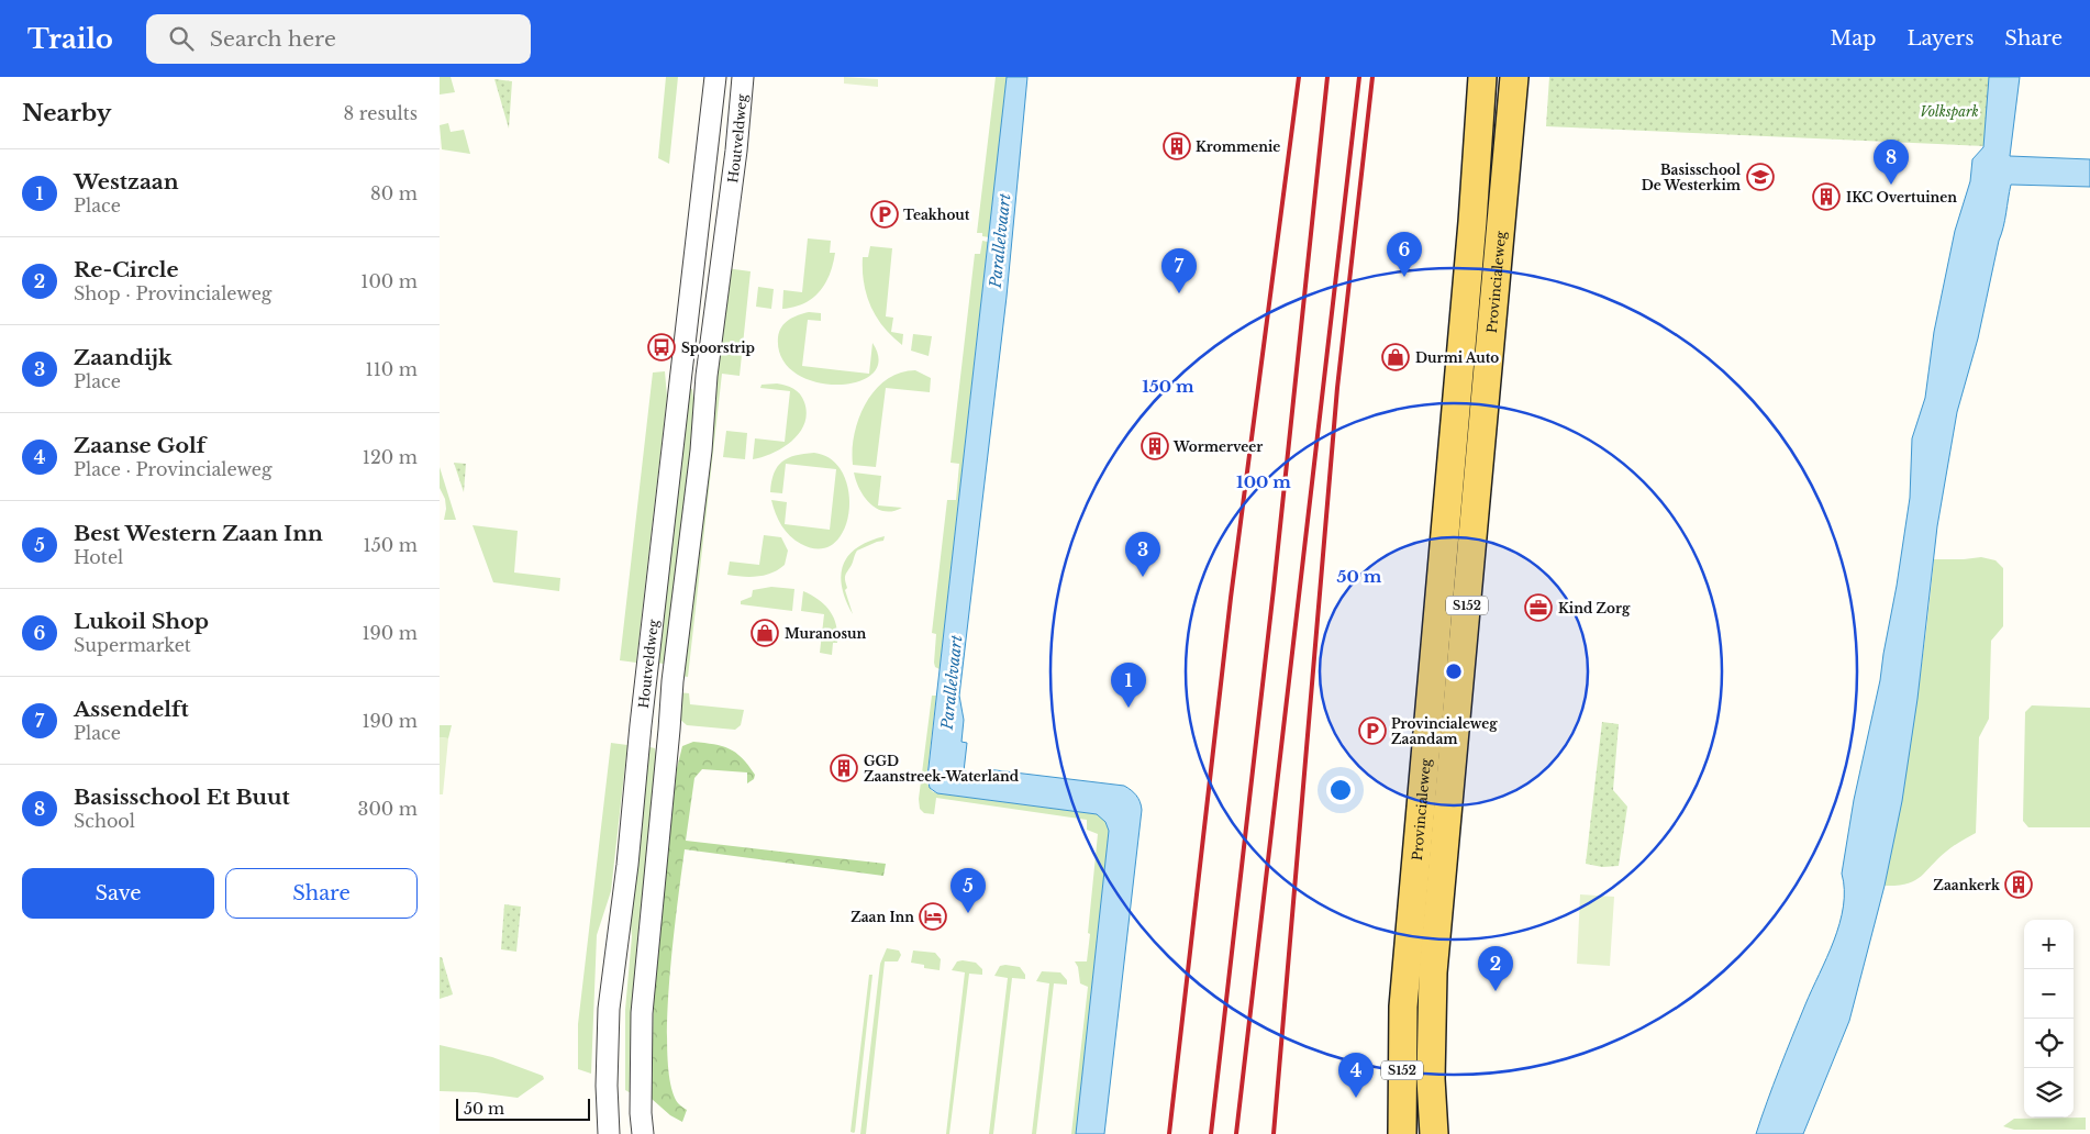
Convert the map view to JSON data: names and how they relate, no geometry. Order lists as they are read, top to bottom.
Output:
{
  "streets": {
    "main road": ["Provincialeweg", "S152"],
    "street": ["Houtveldweg"]
  },
  "water": ["Parallelvaart"],
  "parks": ["Volkspark"],
  "places": {
    "building": [
      "Krommenie",
      "IKC Overtuinen",
      "Wormerveer",
      "GGD Zaanstreek-Waterland",
      "Zaankerk"
    ],
    "school or university": ["Basisschool De Westerkim"],
    "parking": ["Teakhout", "Provincialeweg Zaandam"],
    "bus stop": ["Spoorstrip"],
    "shop": ["Durmi Auto", "Muranosun"],
    "office": ["Kind Zorg"],
    "hotel": ["Zaan Inn"]
  },
  "scale_bar": "50 m",
  "page": {
    "header": "Trailo",
    "search": "Search here",
    "nav": ["Map", "Layers", "Share"],
    "heading": ["Nearby", "8 results"],
    "pins": [
      "8",
      "6",
      "7",
      "3",
      "1",
      "5",
      "2",
      "4"
    ],
    "list": [
      {
        "mark": "1",
        "name": "Westzaan",
        "note": "Place",
        "value": "80 m"
      },
      {
        "mark": "2",
        "name": "Re-Circle",
        "note": "Shop · Provincialeweg",
        "value": "100 m"
      },
      {
        "mark": "3",
        "name": "Zaandijk",
        "note": "Place",
        "value": "110 m"
      },
      {
        "mark": "4",
        "name": "Zaanse Golf",
        "note": "Place · Provincialeweg",
        "value": "120 m"
      },
      {
        "mark": "5",
        "name": "Best Western Zaan Inn",
        "note": "Hotel",
        "value": "150 m"
      },
      {
        "mark": "6",
        "name": "Lukoil Shop",
        "note": "Supermarket",
        "value": "190 m"
      },
      {
        "mark": "7",
        "name": "Assendelft",
        "note": "Place",
        "value": "190 m"
      },
      {
        "mark": "8",
        "name": "Basisschool Et Buut",
        "note": "School",
        "value": "300 m"
      }
    ],
    "buttons": ["Save", "Share"],
    "map_buttons": ["+", "−"],
    "scale": "50 m"
  },
  "rings": ["150 m", "100 m", "50 m"]
}
